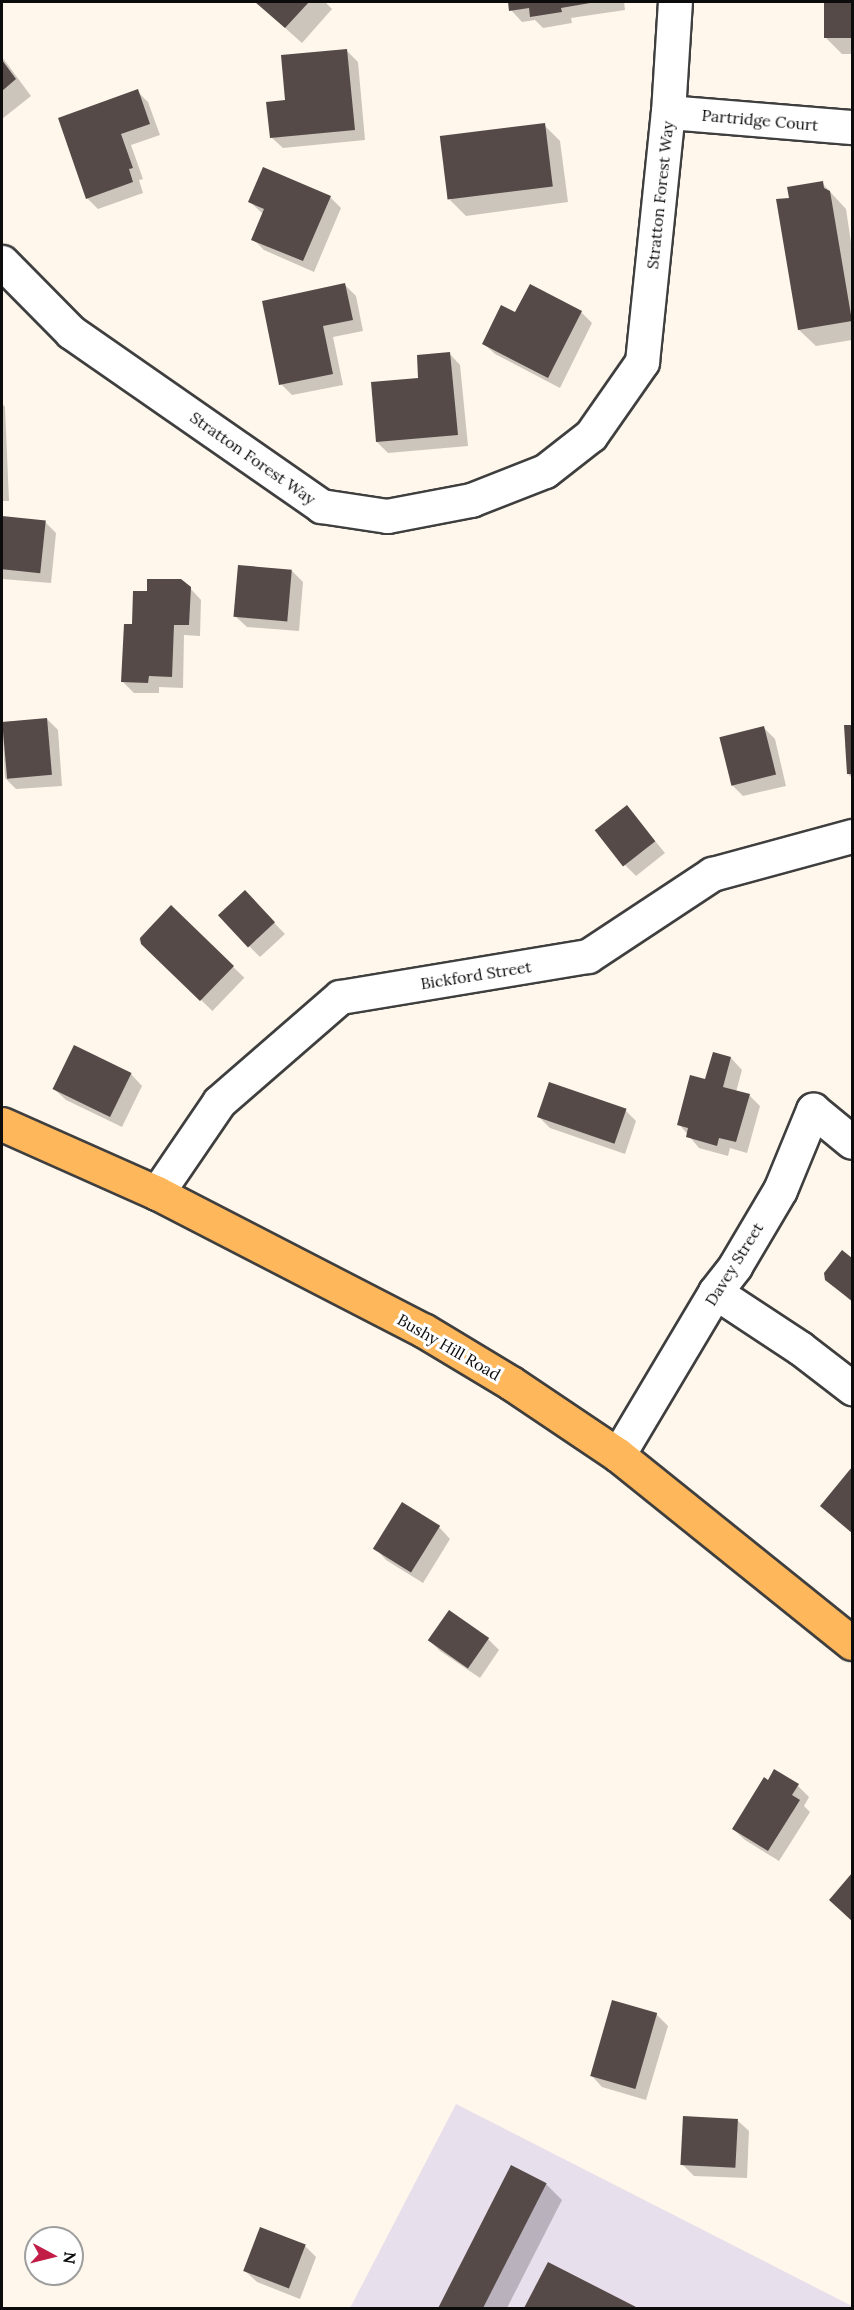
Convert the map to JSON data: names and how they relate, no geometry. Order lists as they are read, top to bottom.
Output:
{
  "streets": {
    "main road": ["Bushy Hill Road"],
    "street": [
      "Partridge Court",
      "Stratton Forest Way",
      "Bickford Street",
      "Davey Street"
    ]
  },
  "crossings": [
    ["Partridge Court", "Stratton Forest Way"],
    ["Bickford Street", "Bushy Hill Road"],
    ["Davey Street", "Bushy Hill Road"]
  ],
  "north": "right"
}
